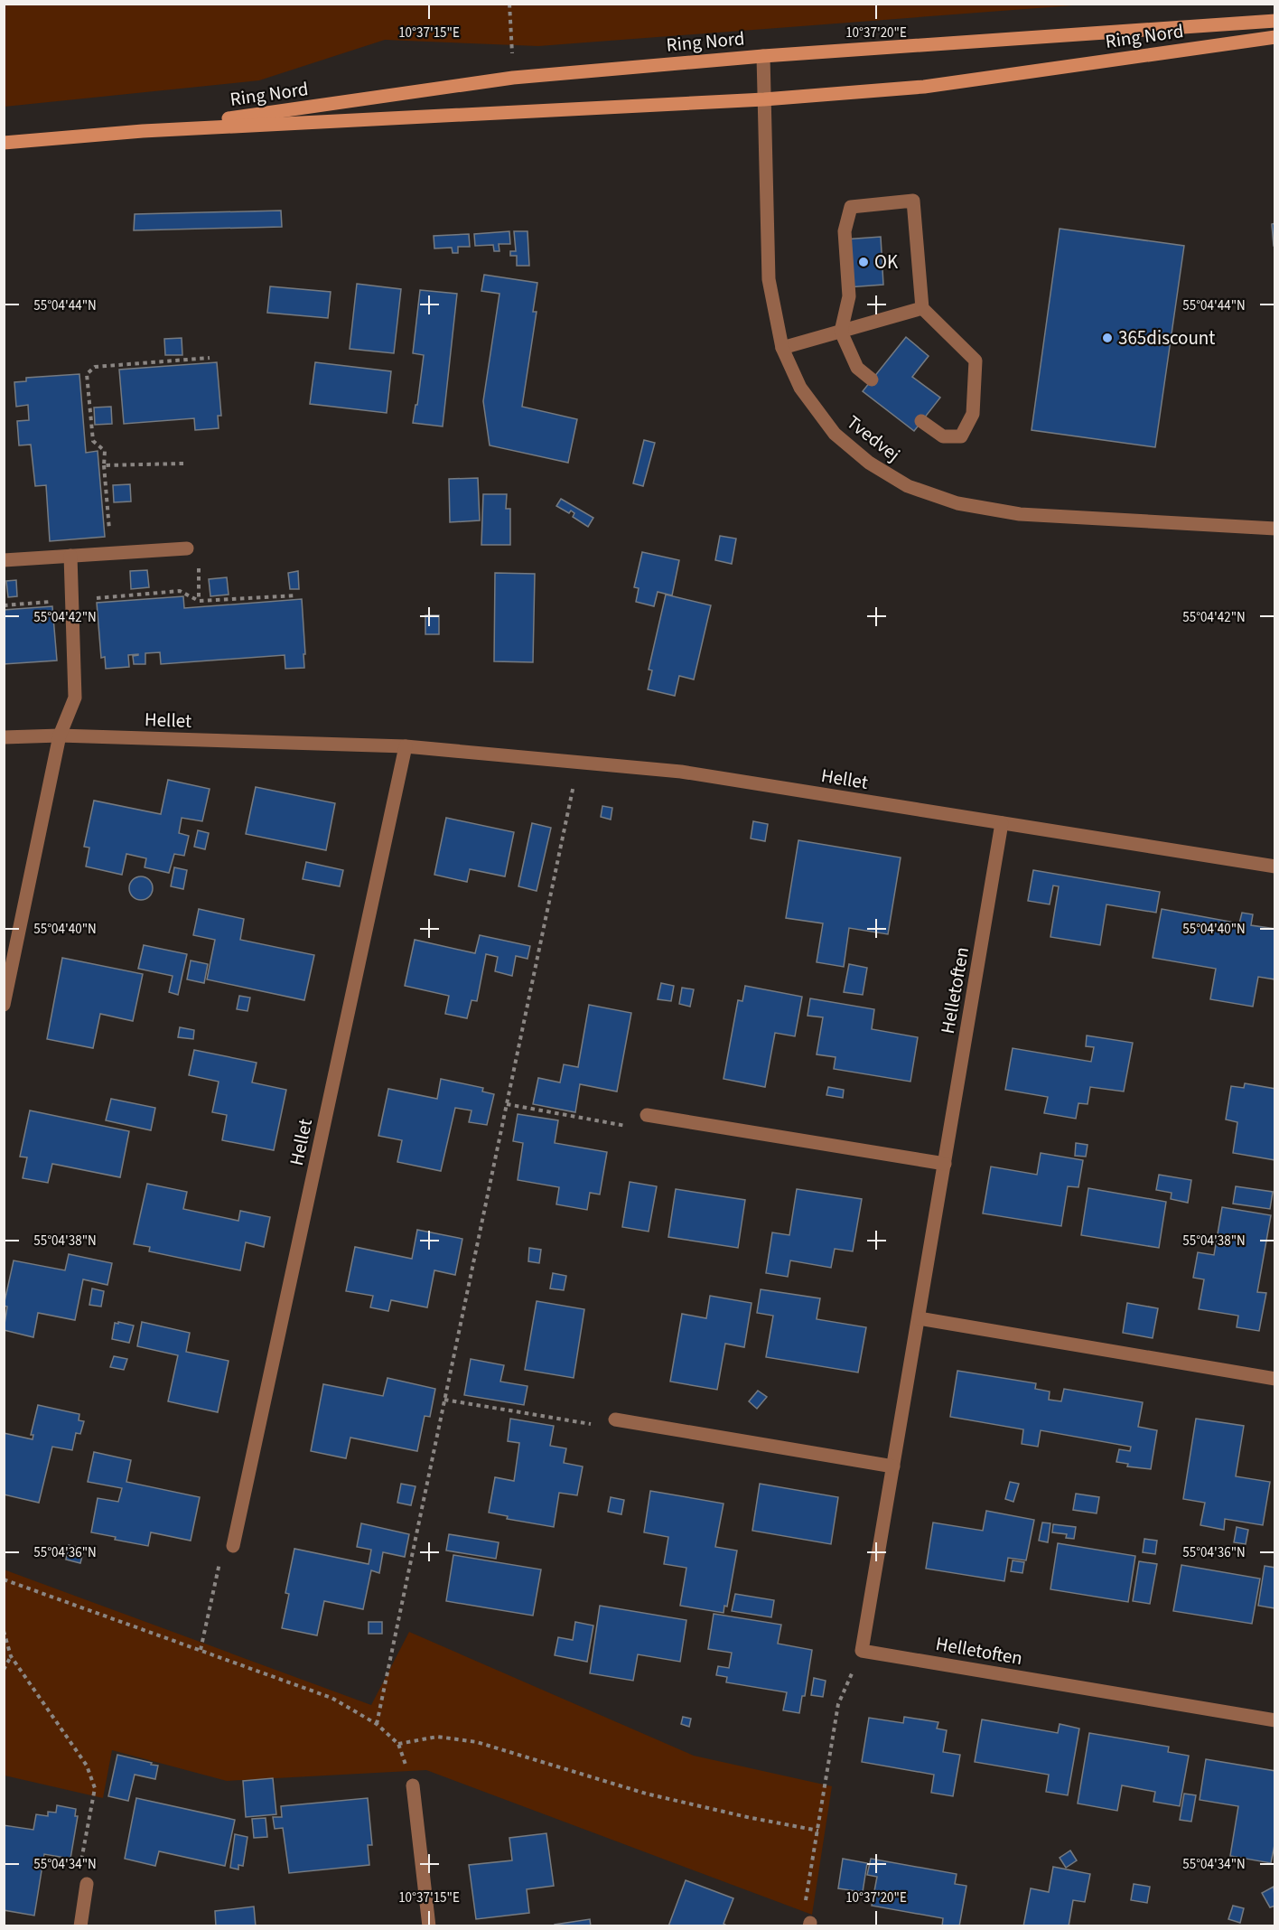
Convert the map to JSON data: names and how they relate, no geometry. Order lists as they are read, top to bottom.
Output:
{
  "streets": {
    "main road": ["Ring Nord"],
    "street": ["Tvedvej", "Hellet", "Helletoften"]
  },
  "crossings": [
    ["Ring Nord", "Tvedvej"],
    ["Hellet", "Helletoften"]
  ],
  "places": ["OK", "365discount"],
  "coordinates": [
    "10°37'15\"E",
    "10°37'20\"E",
    "55°04'44\"N",
    "55°04'42\"N",
    "55°04'40\"N",
    "55°04'38\"N",
    "55°04'36\"N",
    "55°04'34\"N"
  ]
}
